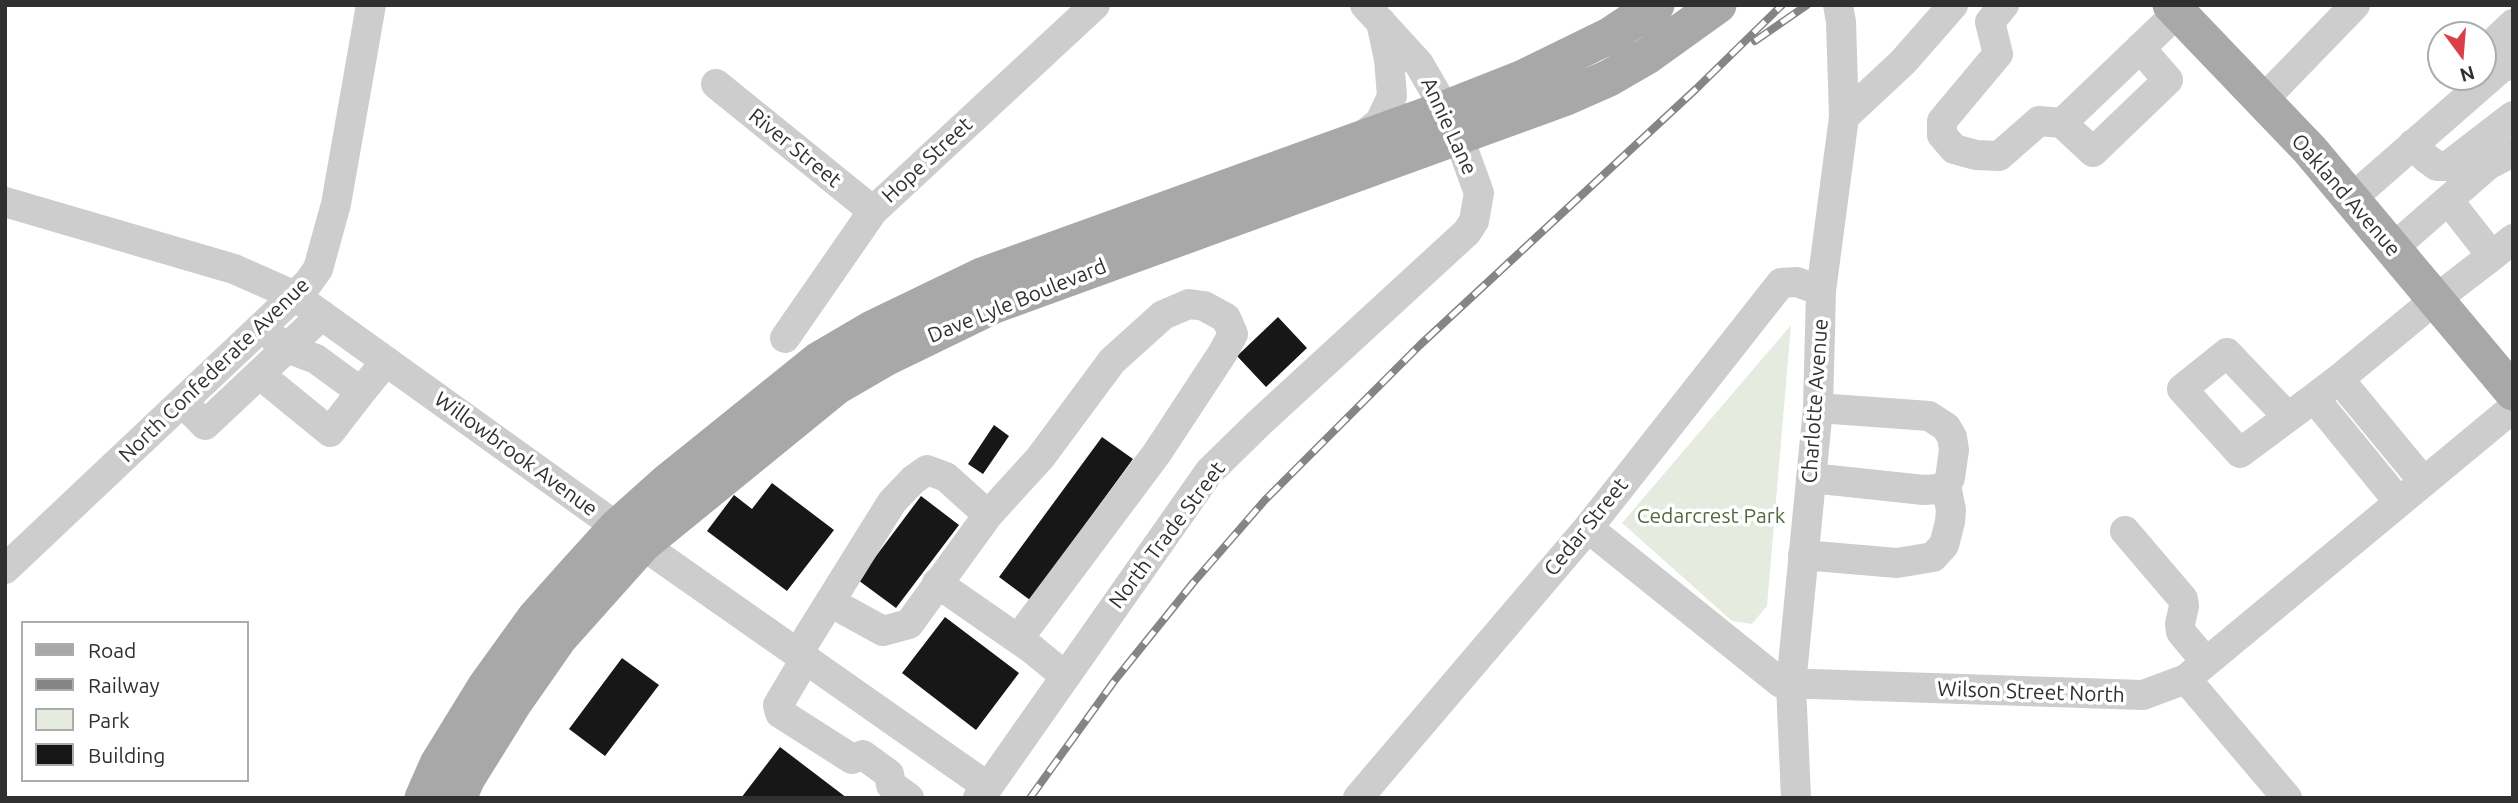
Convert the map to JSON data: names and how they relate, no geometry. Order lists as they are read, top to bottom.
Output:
{
  "streets": {
    "main road": ["Oakland Avenue", "Dave Lyle Boulevard"],
    "street": [
      "Annie Lane",
      "River Street",
      "Hope Street",
      "North Confederate Avenue",
      "Charlotte Avenue",
      "Willowbrook Avenue",
      "Cedar Street",
      "North Trade Street",
      "Wilson Street North"
    ]
  },
  "crossings": [
    ["Annie Lane", "Dave Lyle Boulevard"],
    ["Annie Lane", "North Trade Street"],
    ["River Street", "Hope Street"],
    ["Dave Lyle Boulevard", "Willowbrook Avenue"],
    ["North Confederate Avenue", "Willowbrook Avenue"],
    ["Charlotte Avenue", "Cedar Street"],
    ["Charlotte Avenue", "Wilson Street North"],
    ["Willowbrook Avenue", "North Trade Street"],
    ["Cedar Street", "Wilson Street North"]
  ],
  "parks": ["Cedarcrest Park"],
  "legend": [
    "Road",
    "Railway",
    "Park",
    "Building"
  ],
  "north": "bottom"
}
